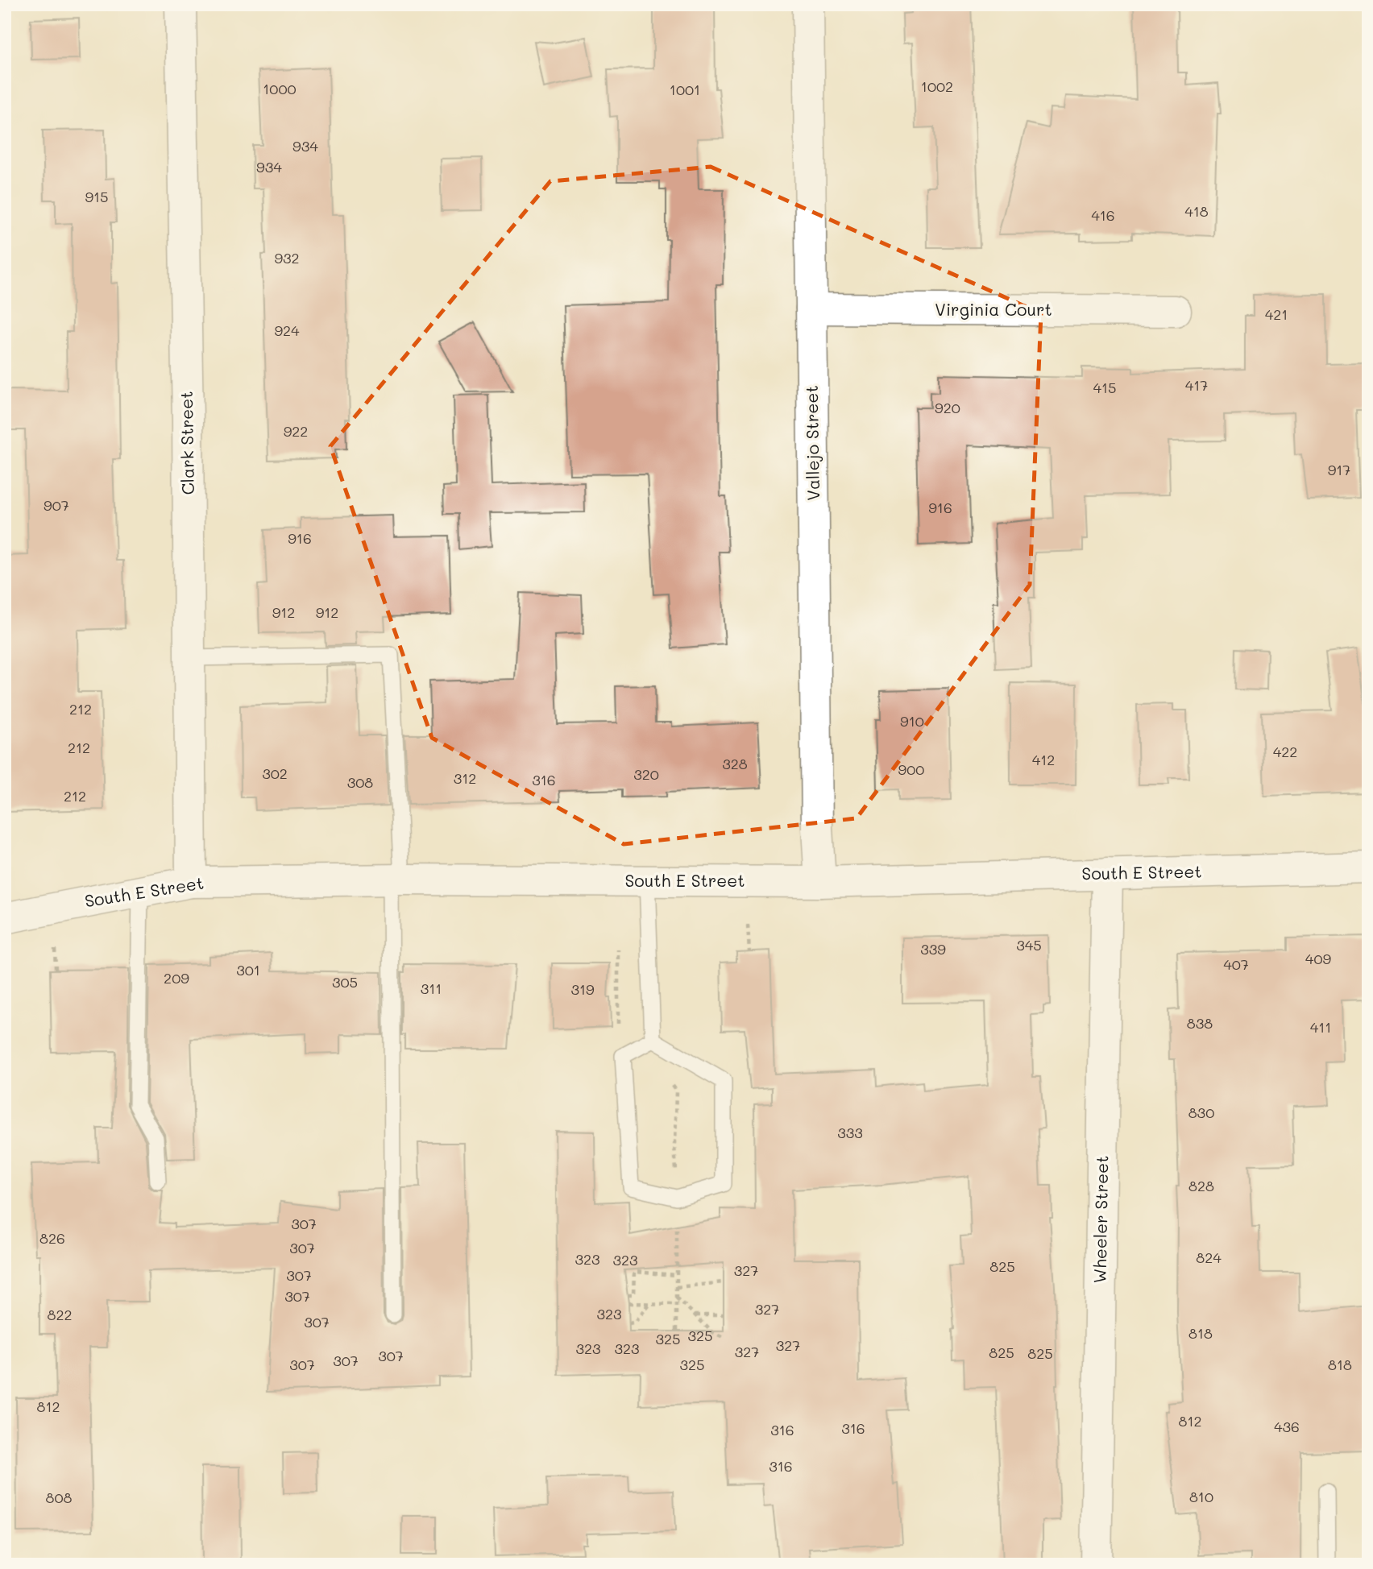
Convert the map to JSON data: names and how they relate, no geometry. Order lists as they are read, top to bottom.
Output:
{
  "streets": {
    "street": [
      "Virginia Court",
      "Clark Street",
      "Vallejo Street",
      "South E Street",
      "Wheeler Street"
    ]
  },
  "crossings": [
    ["Virginia Court", "Vallejo Street"],
    ["Clark Street", "South E Street"],
    ["Vallejo Street", "South E Street"],
    ["South E Street", "Wheeler Street"]
  ],
  "house_numbers": [
    "1002",
    "1000",
    "1001",
    "934",
    "934",
    "915",
    "418",
    "416",
    "932",
    "421",
    "924",
    "417",
    "415",
    "920",
    "922",
    "917",
    "907",
    "916",
    "916",
    "912",
    "912",
    "212",
    "910",
    "212",
    "422",
    "412",
    "328",
    "900",
    "302",
    "320",
    "312",
    "316",
    "308",
    "212",
    "345",
    "339",
    "409",
    "407",
    "301",
    "209",
    "305",
    "311",
    "319",
    "838",
    "411",
    "830",
    "333",
    "828",
    "307",
    "826",
    "307",
    "824",
    "323",
    "323",
    "825",
    "327",
    "307",
    "307",
    "327",
    "323",
    "822",
    "307",
    "818",
    "325",
    "325",
    "327",
    "323",
    "323",
    "327",
    "825",
    "825",
    "307",
    "307",
    "307",
    "325",
    "818",
    "812",
    "812",
    "436",
    "316",
    "316",
    "316",
    "810",
    "808"
  ]
}
